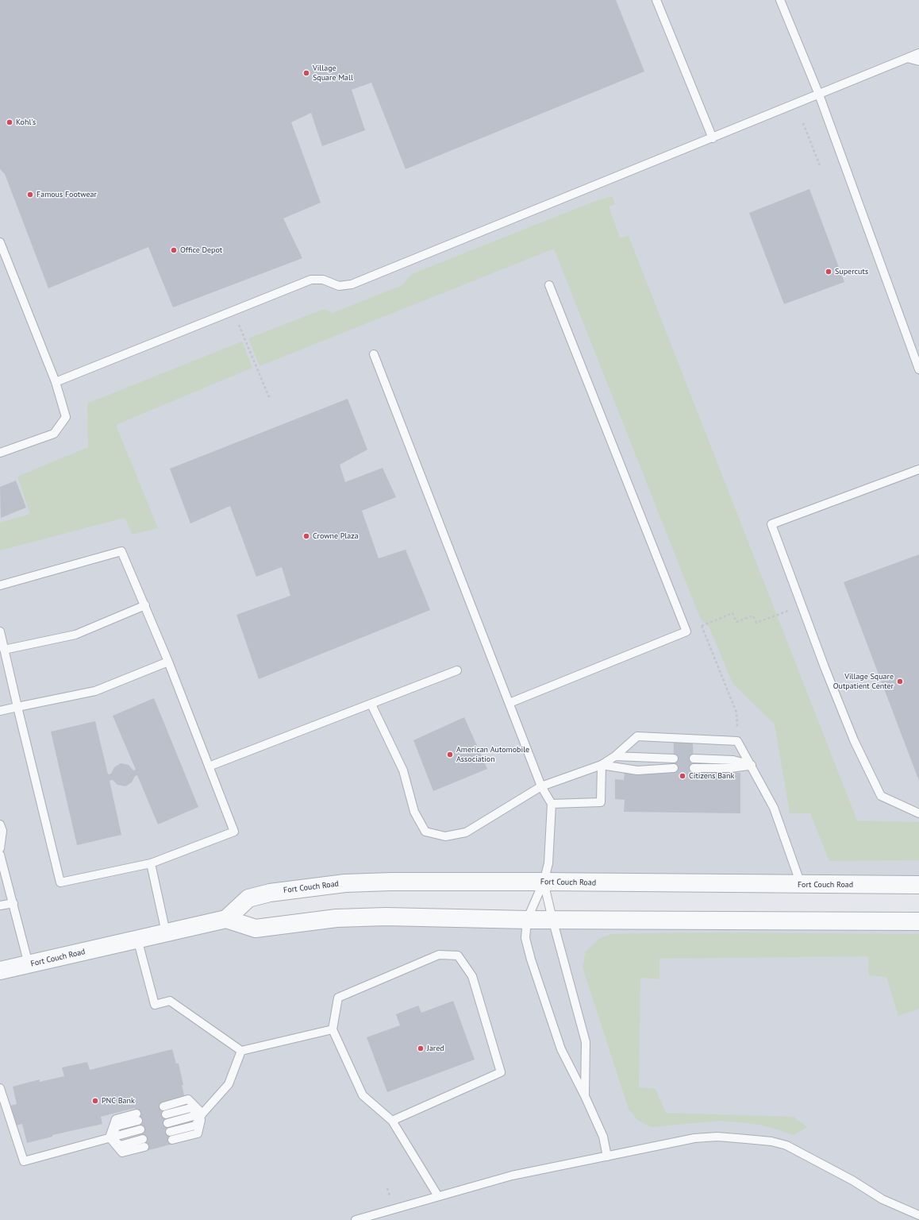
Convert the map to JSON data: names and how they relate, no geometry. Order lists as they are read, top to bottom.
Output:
{
  "streets": {
    "street": ["Fort Couch Road"]
  },
  "places": [
    "Village Square Mall",
    "Kohl's",
    "Famous Footwear",
    "Office Depot",
    "Supercuts",
    "Crowne Plaza",
    "Village Square Outpatient Center",
    "American Automobile Association",
    "Citizens Bank",
    "Jared",
    "PNC Bank"
  ]
}
